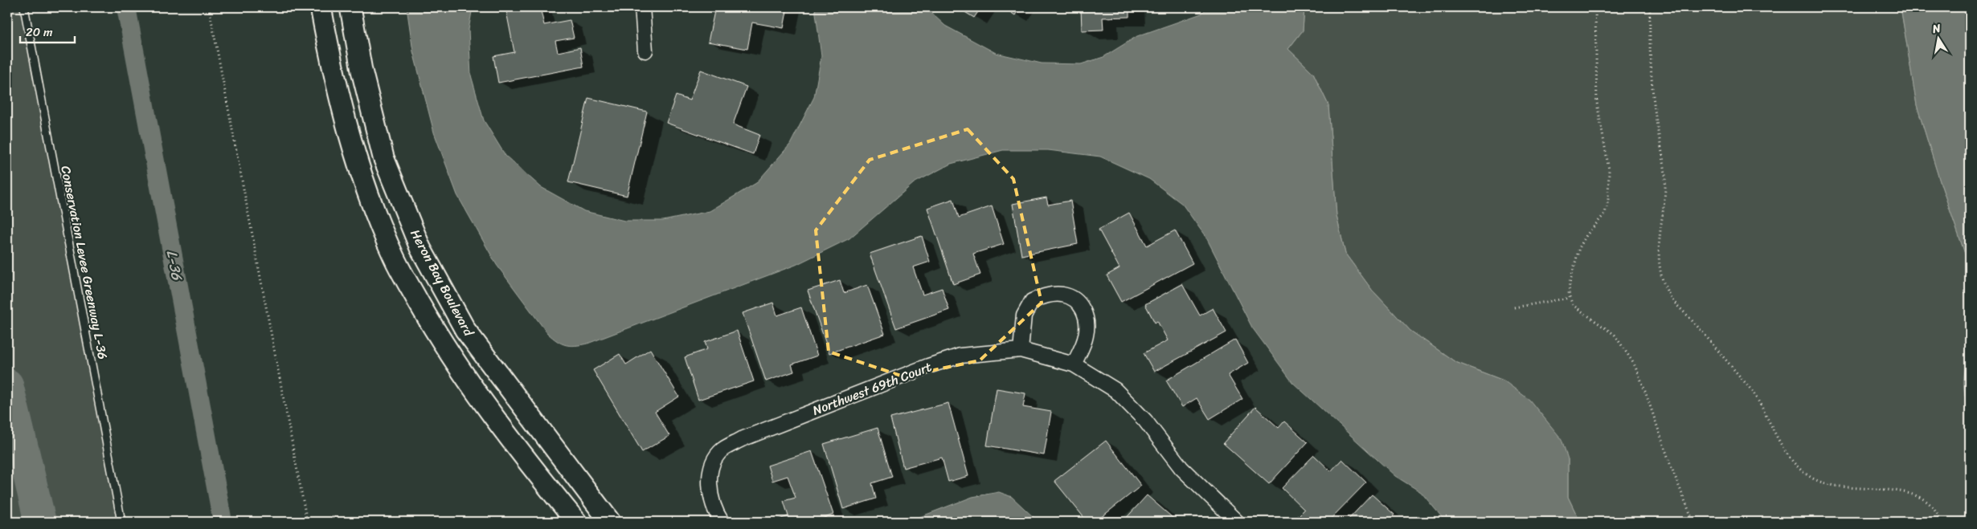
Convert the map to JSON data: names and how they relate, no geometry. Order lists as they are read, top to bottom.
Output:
{
  "streets": {
    "street": ["Heron Bay Boulevard", "Northwest 69th Court"],
    "lane": ["Conservation Levee Greenway L-36"]
  },
  "water": ["L-36"],
  "scale_bar": "20 m",
  "north": "top"
}
